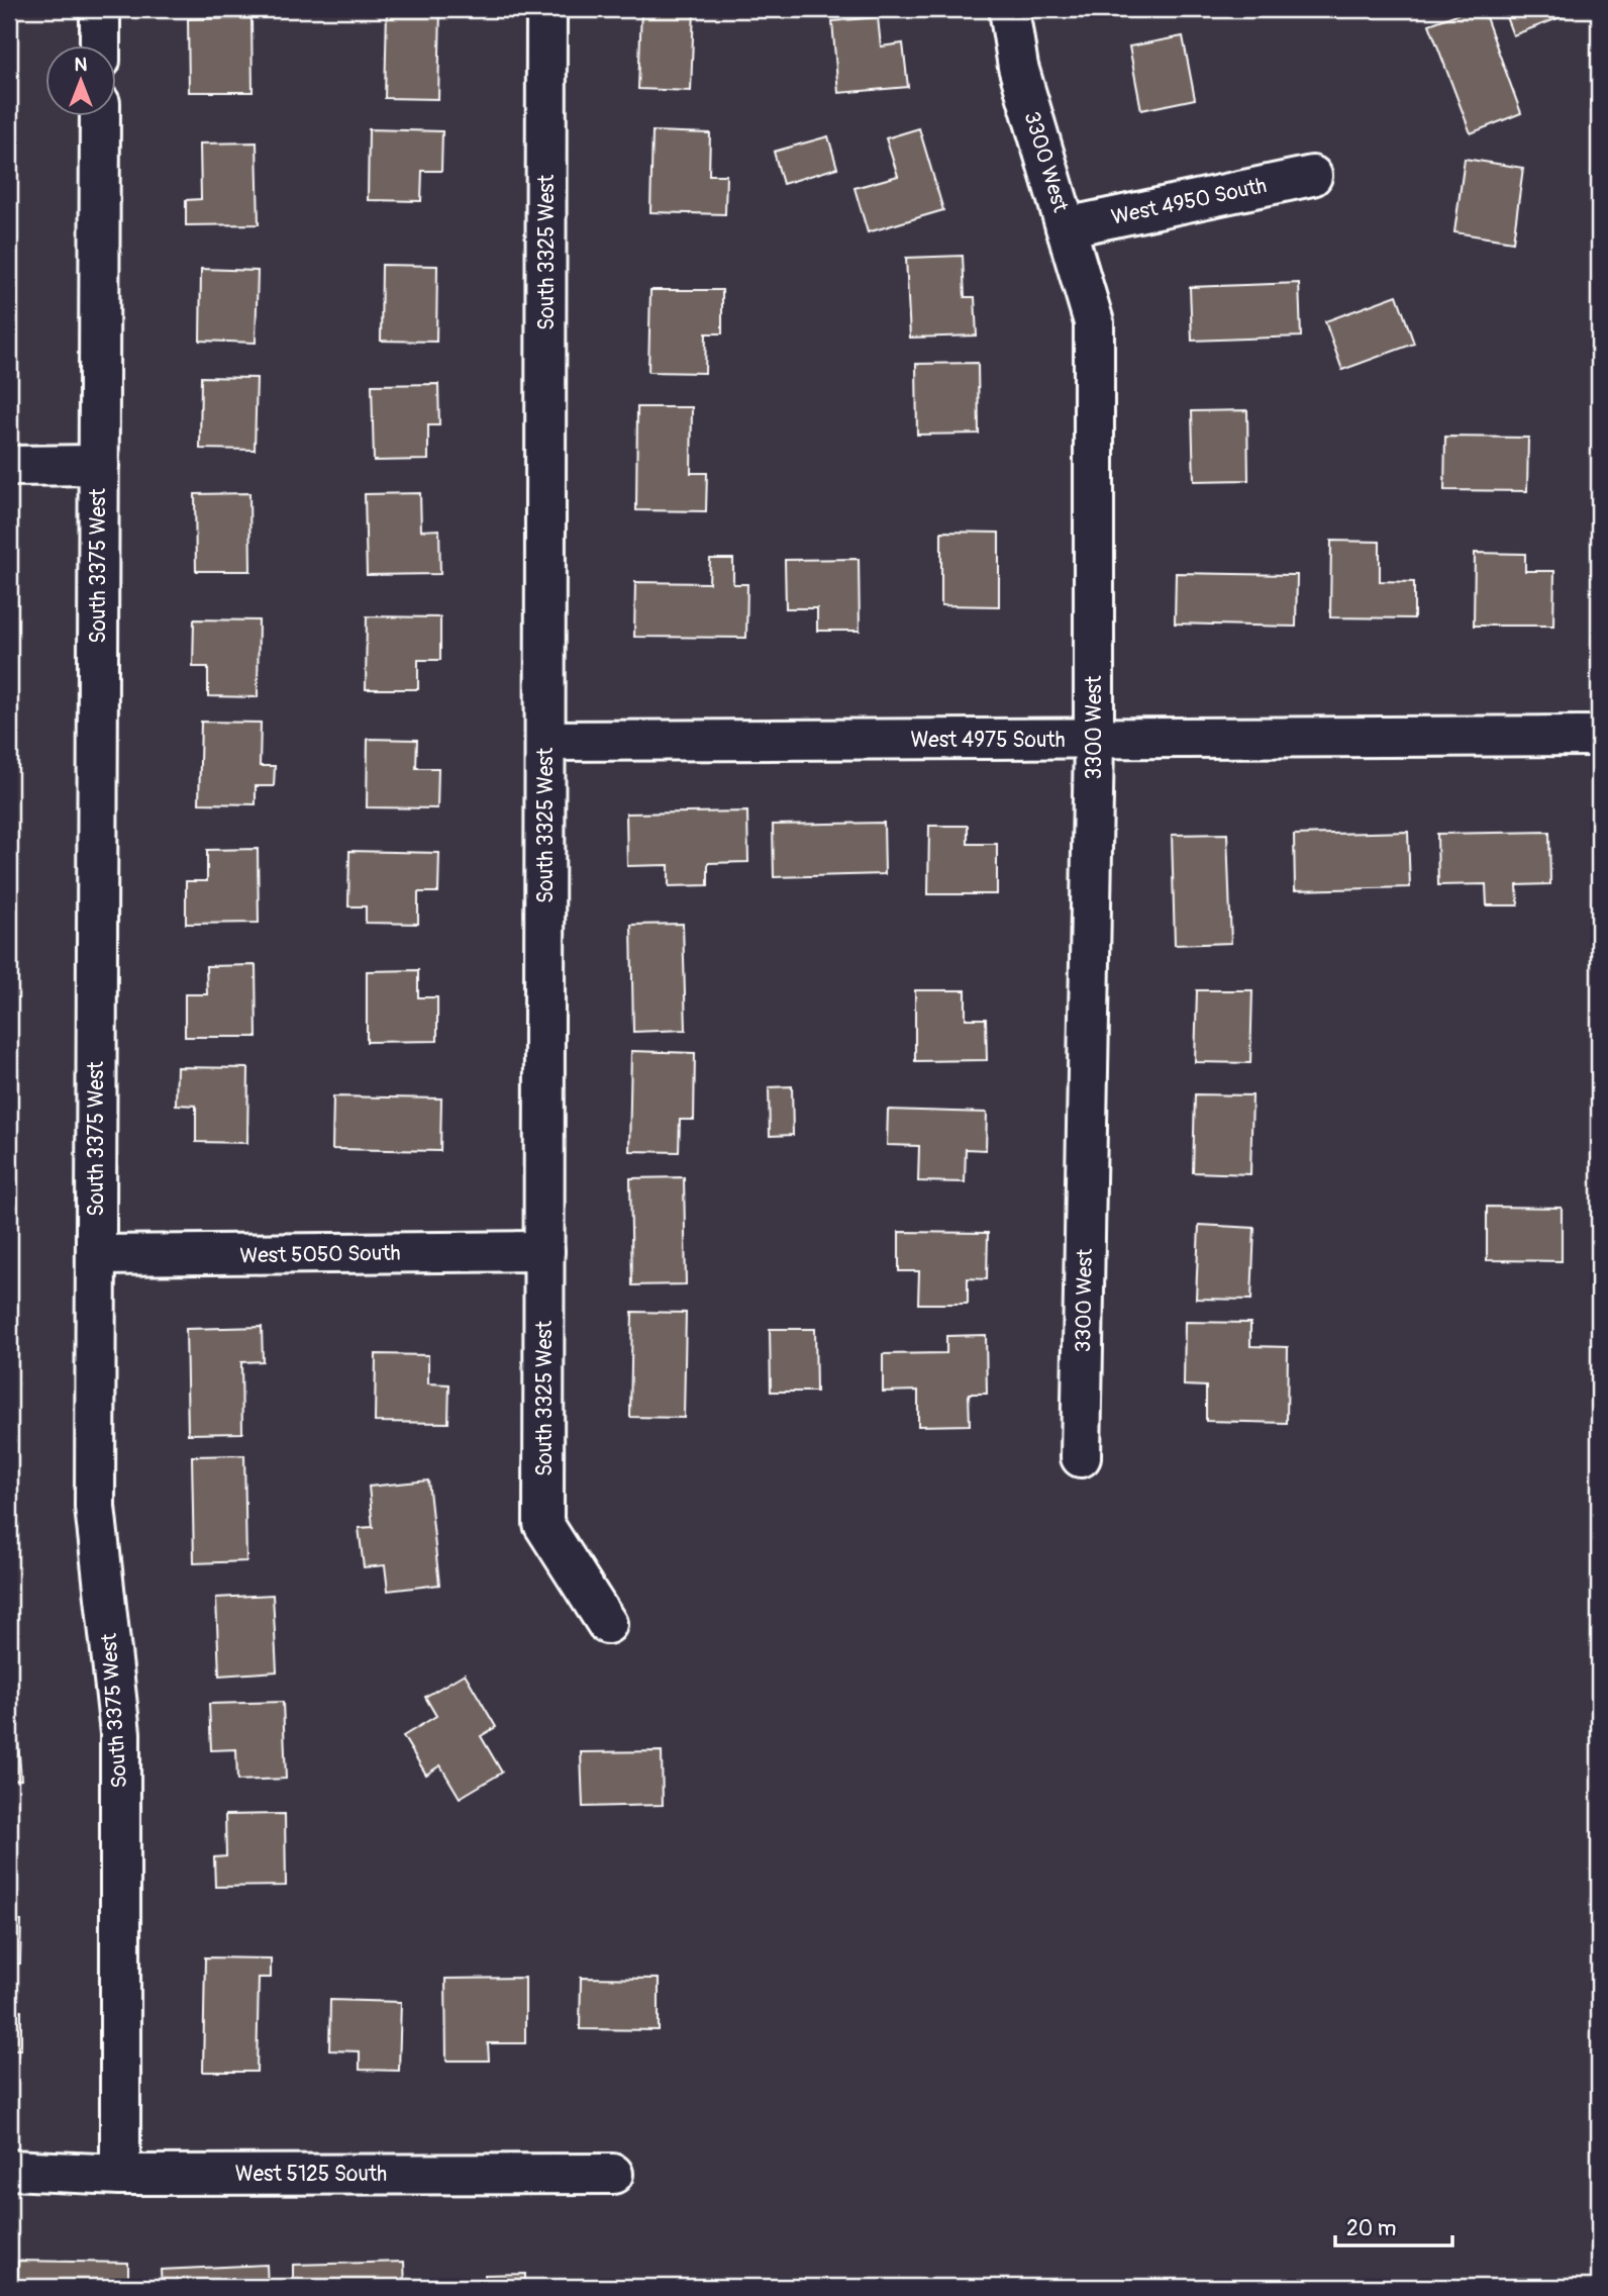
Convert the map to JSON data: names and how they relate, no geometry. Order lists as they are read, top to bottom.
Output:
{
  "streets": {
    "street": [
      "3300 West",
      "West 4950 South",
      "South 3325 West",
      "South 3375 West",
      "West 4975 South",
      "West 5050 South",
      "West 5125 South"
    ]
  },
  "crossings": [
    ["3300 West", "West 4950 South"],
    ["3300 West", "West 4975 South"],
    ["South 3325 West", "West 4975 South"],
    ["South 3325 West", "West 5050 South"],
    ["South 3375 West", "West 5050 South"],
    ["South 3375 West", "West 5125 South"]
  ],
  "scale_bar": "20 m",
  "north": "top"
}
